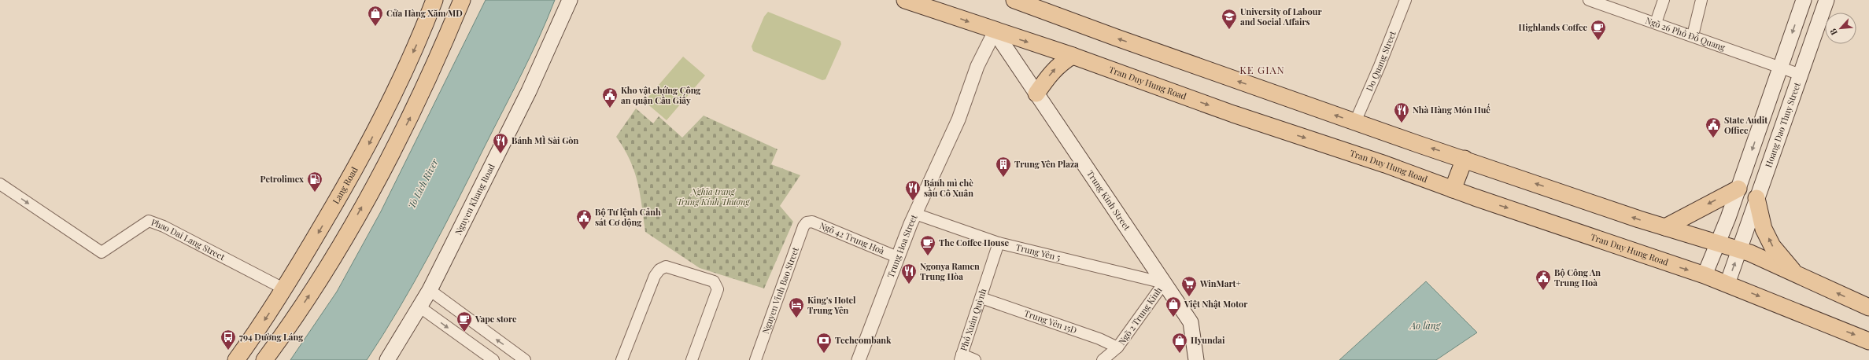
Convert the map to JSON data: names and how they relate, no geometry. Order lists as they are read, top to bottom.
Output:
{
  "streets": {
    "main road": [
      "Tran Duy Hung Road",
      "Hoang Dao Thuy Street",
      "Lang Road",
      "Nguyen Khang Road",
      "Trung Kinh Street"
    ],
    "street": [
      "Ngõ 26 Phố Đỗ Quang",
      "Do Quang Street",
      "Ngõ 42 Trung Hoà",
      "Phao Dai Lang Street",
      "Trung Hoa Street",
      "Trung Yên 5",
      "Nguyen Vinh Bao Street",
      "Ngõ 2 Trung Kính",
      "Phố Xuân Quỳnh",
      "Trung Yên 15D"
    ]
  },
  "crossings": [
    ["Ngõ 26 Phố Đỗ Quang", "Hoang Dao Thuy Street"],
    ["Tran Duy Hung Road", "Hoang Dao Thuy Street"],
    ["Tran Duy Hung Road", "Trung Kinh Street"],
    ["Tran Duy Hung Road", "Trung Hoa Street"],
    ["Lang Road", "Phao Dai Lang Street"],
    ["Trung Kinh Street", "Trung Hoa Street"],
    ["Trung Kinh Street", "Trung Yên 5"],
    ["Trung Kinh Street", "Ngõ 2 Trung Kính"],
    ["Ngõ 42 Trung Hoà", "Trung Hoa Street"],
    ["Ngõ 42 Trung Hoà", "Nguyen Vinh Bao Street"],
    ["Trung Hoa Street", "Trung Yên 5"],
    ["Trung Yên 5", "Ngõ 2 Trung Kính"],
    ["Trung Yên 5", "Phố Xuân Quỳnh"],
    ["Ngõ 2 Trung Kính", "Trung Yên 15D"],
    ["Phố Xuân Quỳnh", "Trung Yên 15D"]
  ],
  "one_way": ["Phao Dai Lang Street"],
  "districts": ["KE GIAN"],
  "water": ["To Lich River", "Ao làng"],
  "parks": ["Nghĩa trang Trung Kính Thượng"],
  "places": {
    "shop": ["Cửa Hàng Xăm MD", "Việt Nhật Motor", "Hyundai"],
    "school or university": ["University of Labour and Social Affairs"],
    "cafe": ["Highlands Coffee", "The Coffee House", "Vape store"],
    "public building": [
      "Kho vật chứng Công an quận Cầu Giấy",
      "State Audit Office",
      "Bộ Tư lệnh Cảnh sát Cơ động",
      "Bộ Công An Trung Hoà"
    ],
    "restaurant": [
      "Nhà Hàng Món Huế",
      "Bánh MÌ Sài Gòn",
      "Bánh mì chè sầu Cô Xuân",
      "Ngonya Ramen Trung Hòa"
    ],
    "building": ["Trung Yên Plaza"],
    "fuel station": ["Petrolimex"],
    "supermarket": ["WinMart+"],
    "hotel": ["King's Hotel Trung Yên"],
    "bus stop": ["794 Đường Láng"],
    "bank": ["Techcombank"]
  },
  "north": "bottom left"
}
